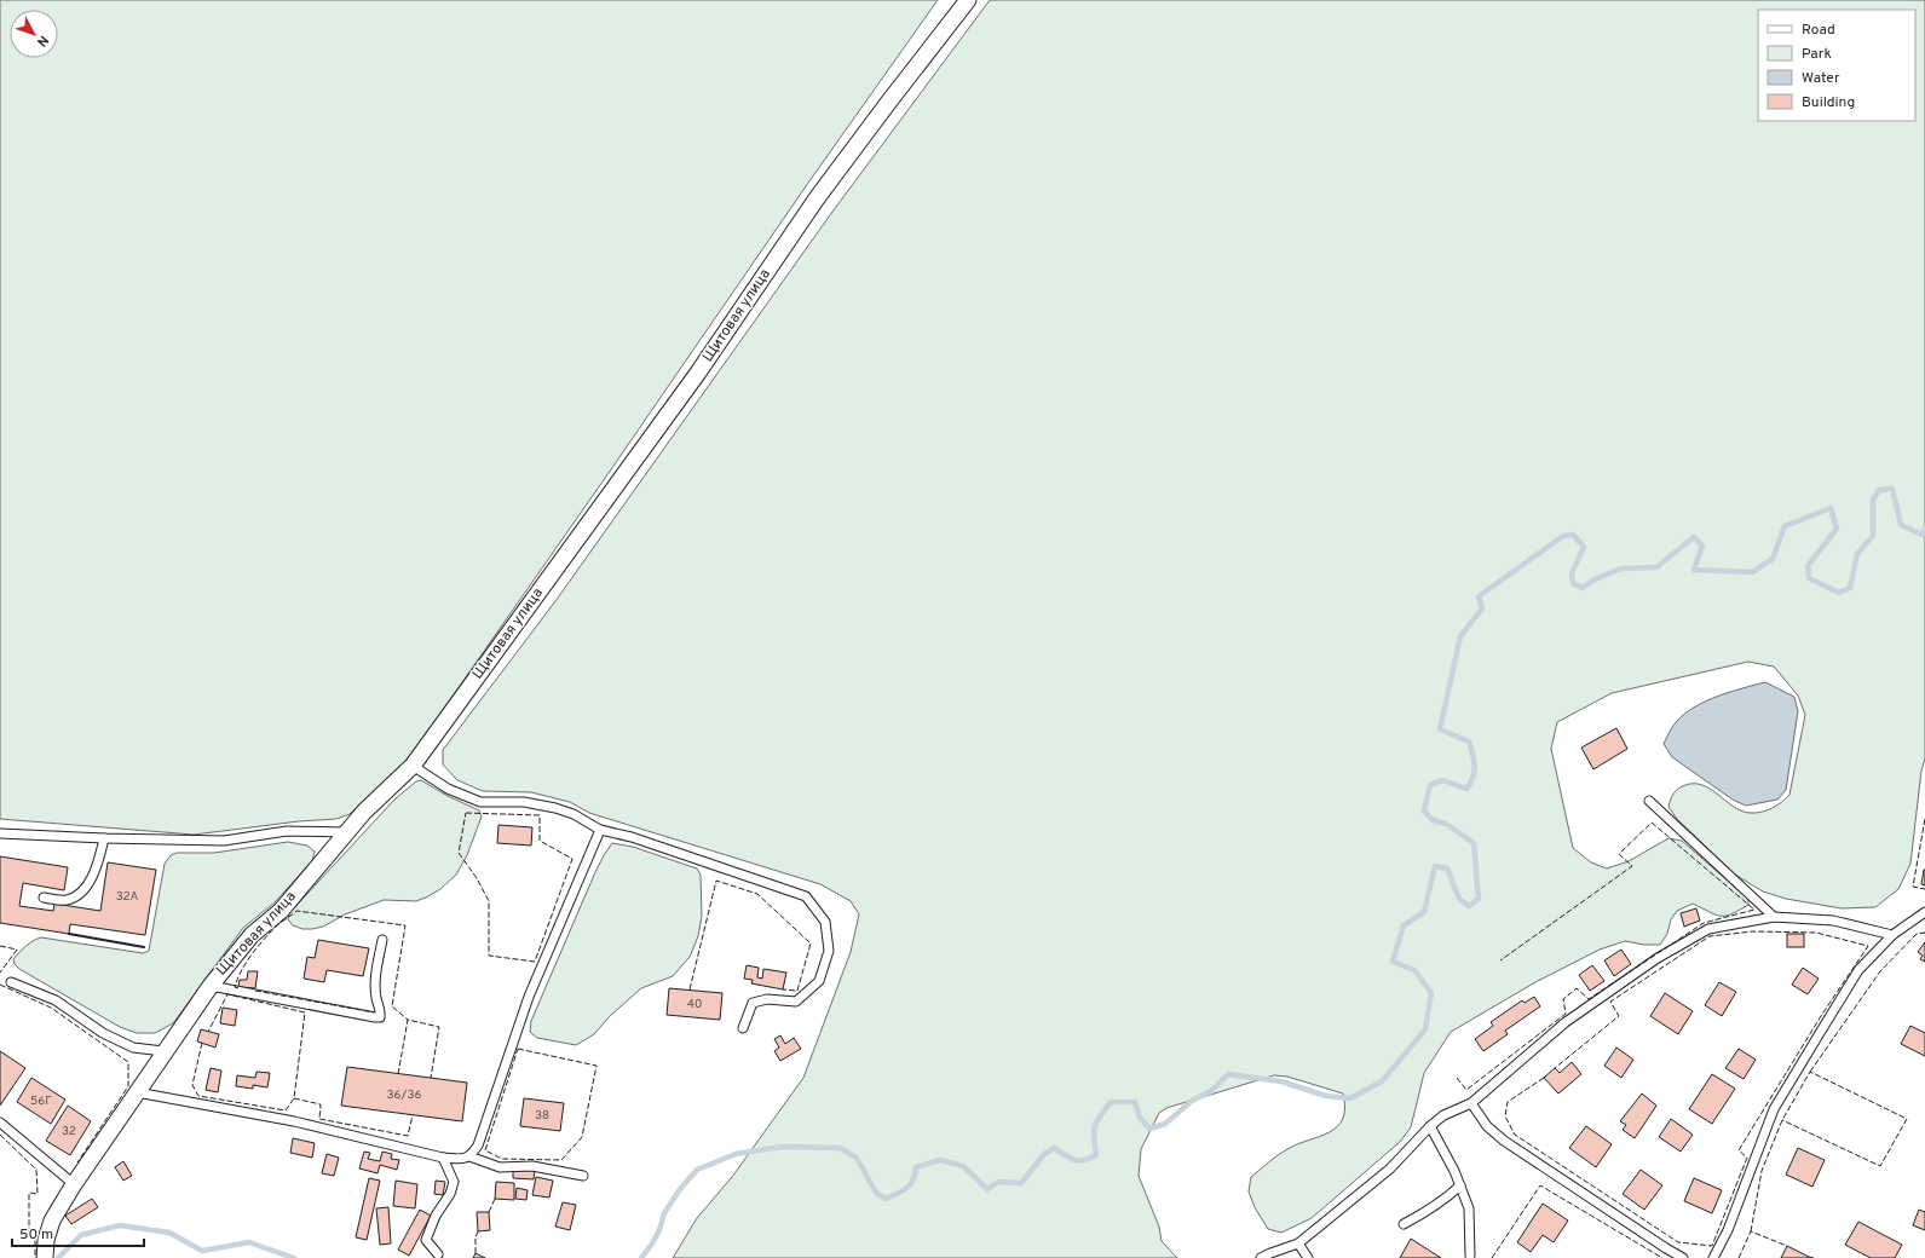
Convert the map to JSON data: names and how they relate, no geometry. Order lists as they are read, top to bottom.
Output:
{
  "streets": {
    "street": ["Щитовая улица"]
  },
  "house_numbers": [
    "32А",
    "40",
    "36/36",
    "56Г",
    "38",
    "32"
  ],
  "legend": [
    "Road",
    "Park",
    "Water",
    "Building"
  ],
  "scale_bar": "50 m",
  "north": "bottom right"
}
